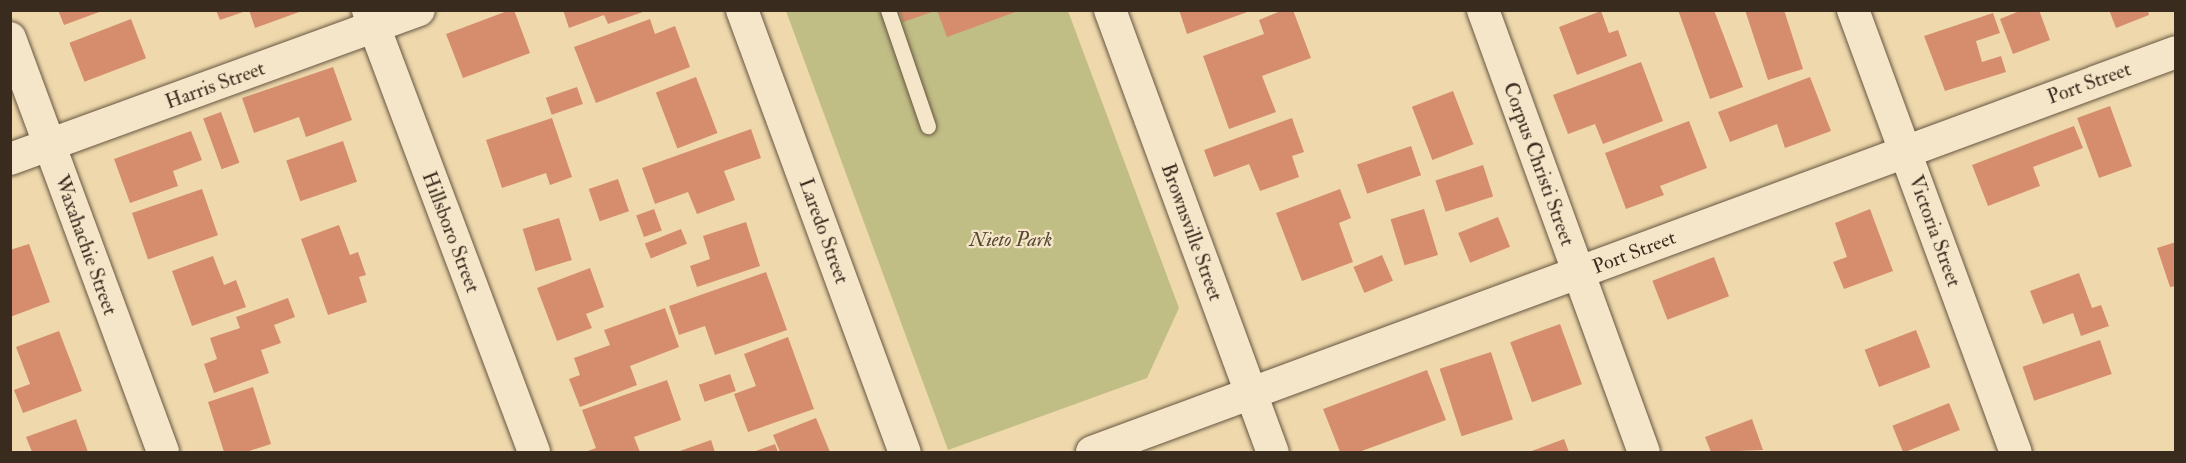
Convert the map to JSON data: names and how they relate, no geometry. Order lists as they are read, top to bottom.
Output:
{
  "streets": {
    "street": [
      "Port Street",
      "Harris Street",
      "Corpus Christi Street",
      "Laredo Street",
      "Victoria Street",
      "Hillsboro Street",
      "Brownsville Street",
      "Waxahachie Street"
    ]
  },
  "crossings": [
    ["Port Street", "Corpus Christi Street"],
    ["Port Street", "Victoria Street"],
    ["Port Street", "Brownsville Street"],
    ["Harris Street", "Hillsboro Street"],
    ["Harris Street", "Waxahachie Street"]
  ],
  "parks": ["Nieto Park"]
}
